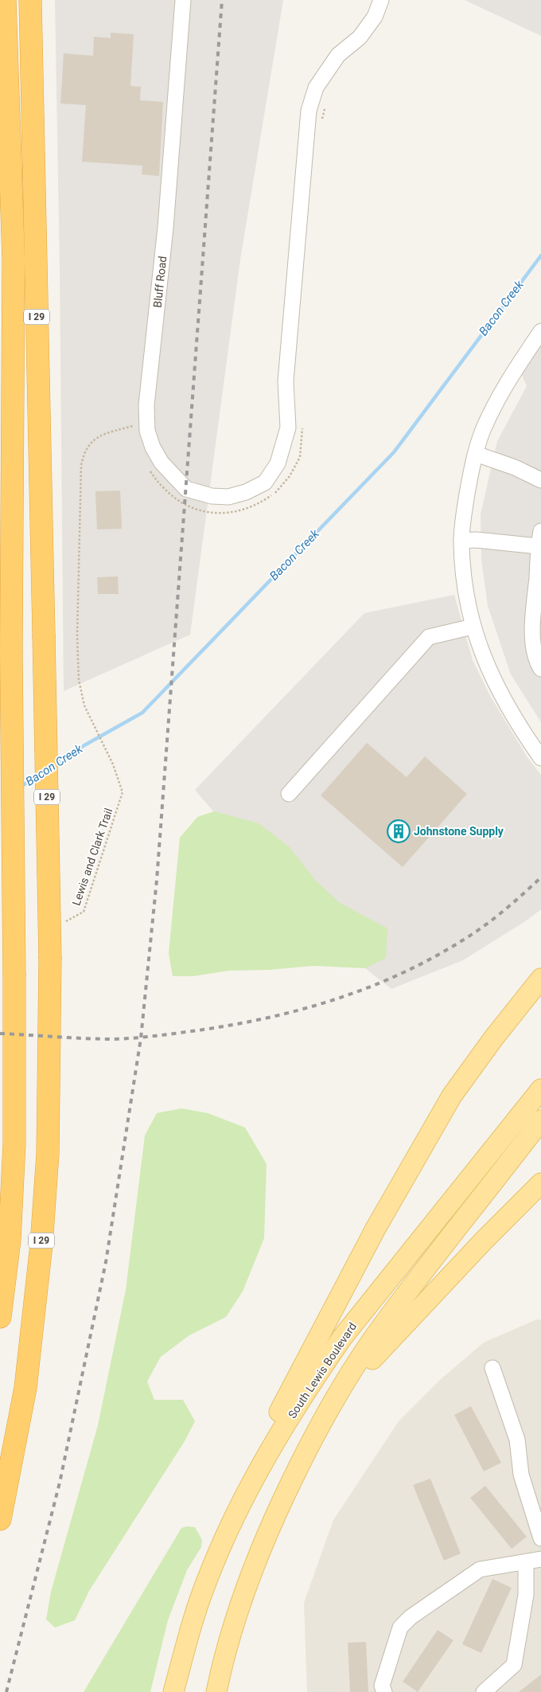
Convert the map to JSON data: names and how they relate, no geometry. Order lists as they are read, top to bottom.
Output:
{
  "streets": {
    "highway": ["I 29"],
    "main road": ["South Lewis Boulevard"],
    "street": ["Bluff Road"],
    "path": ["Lewis and Clark Trail"]
  },
  "water": ["Bacon Creek"],
  "places": {
    "building": ["Johnstone Supply"]
  }
}
